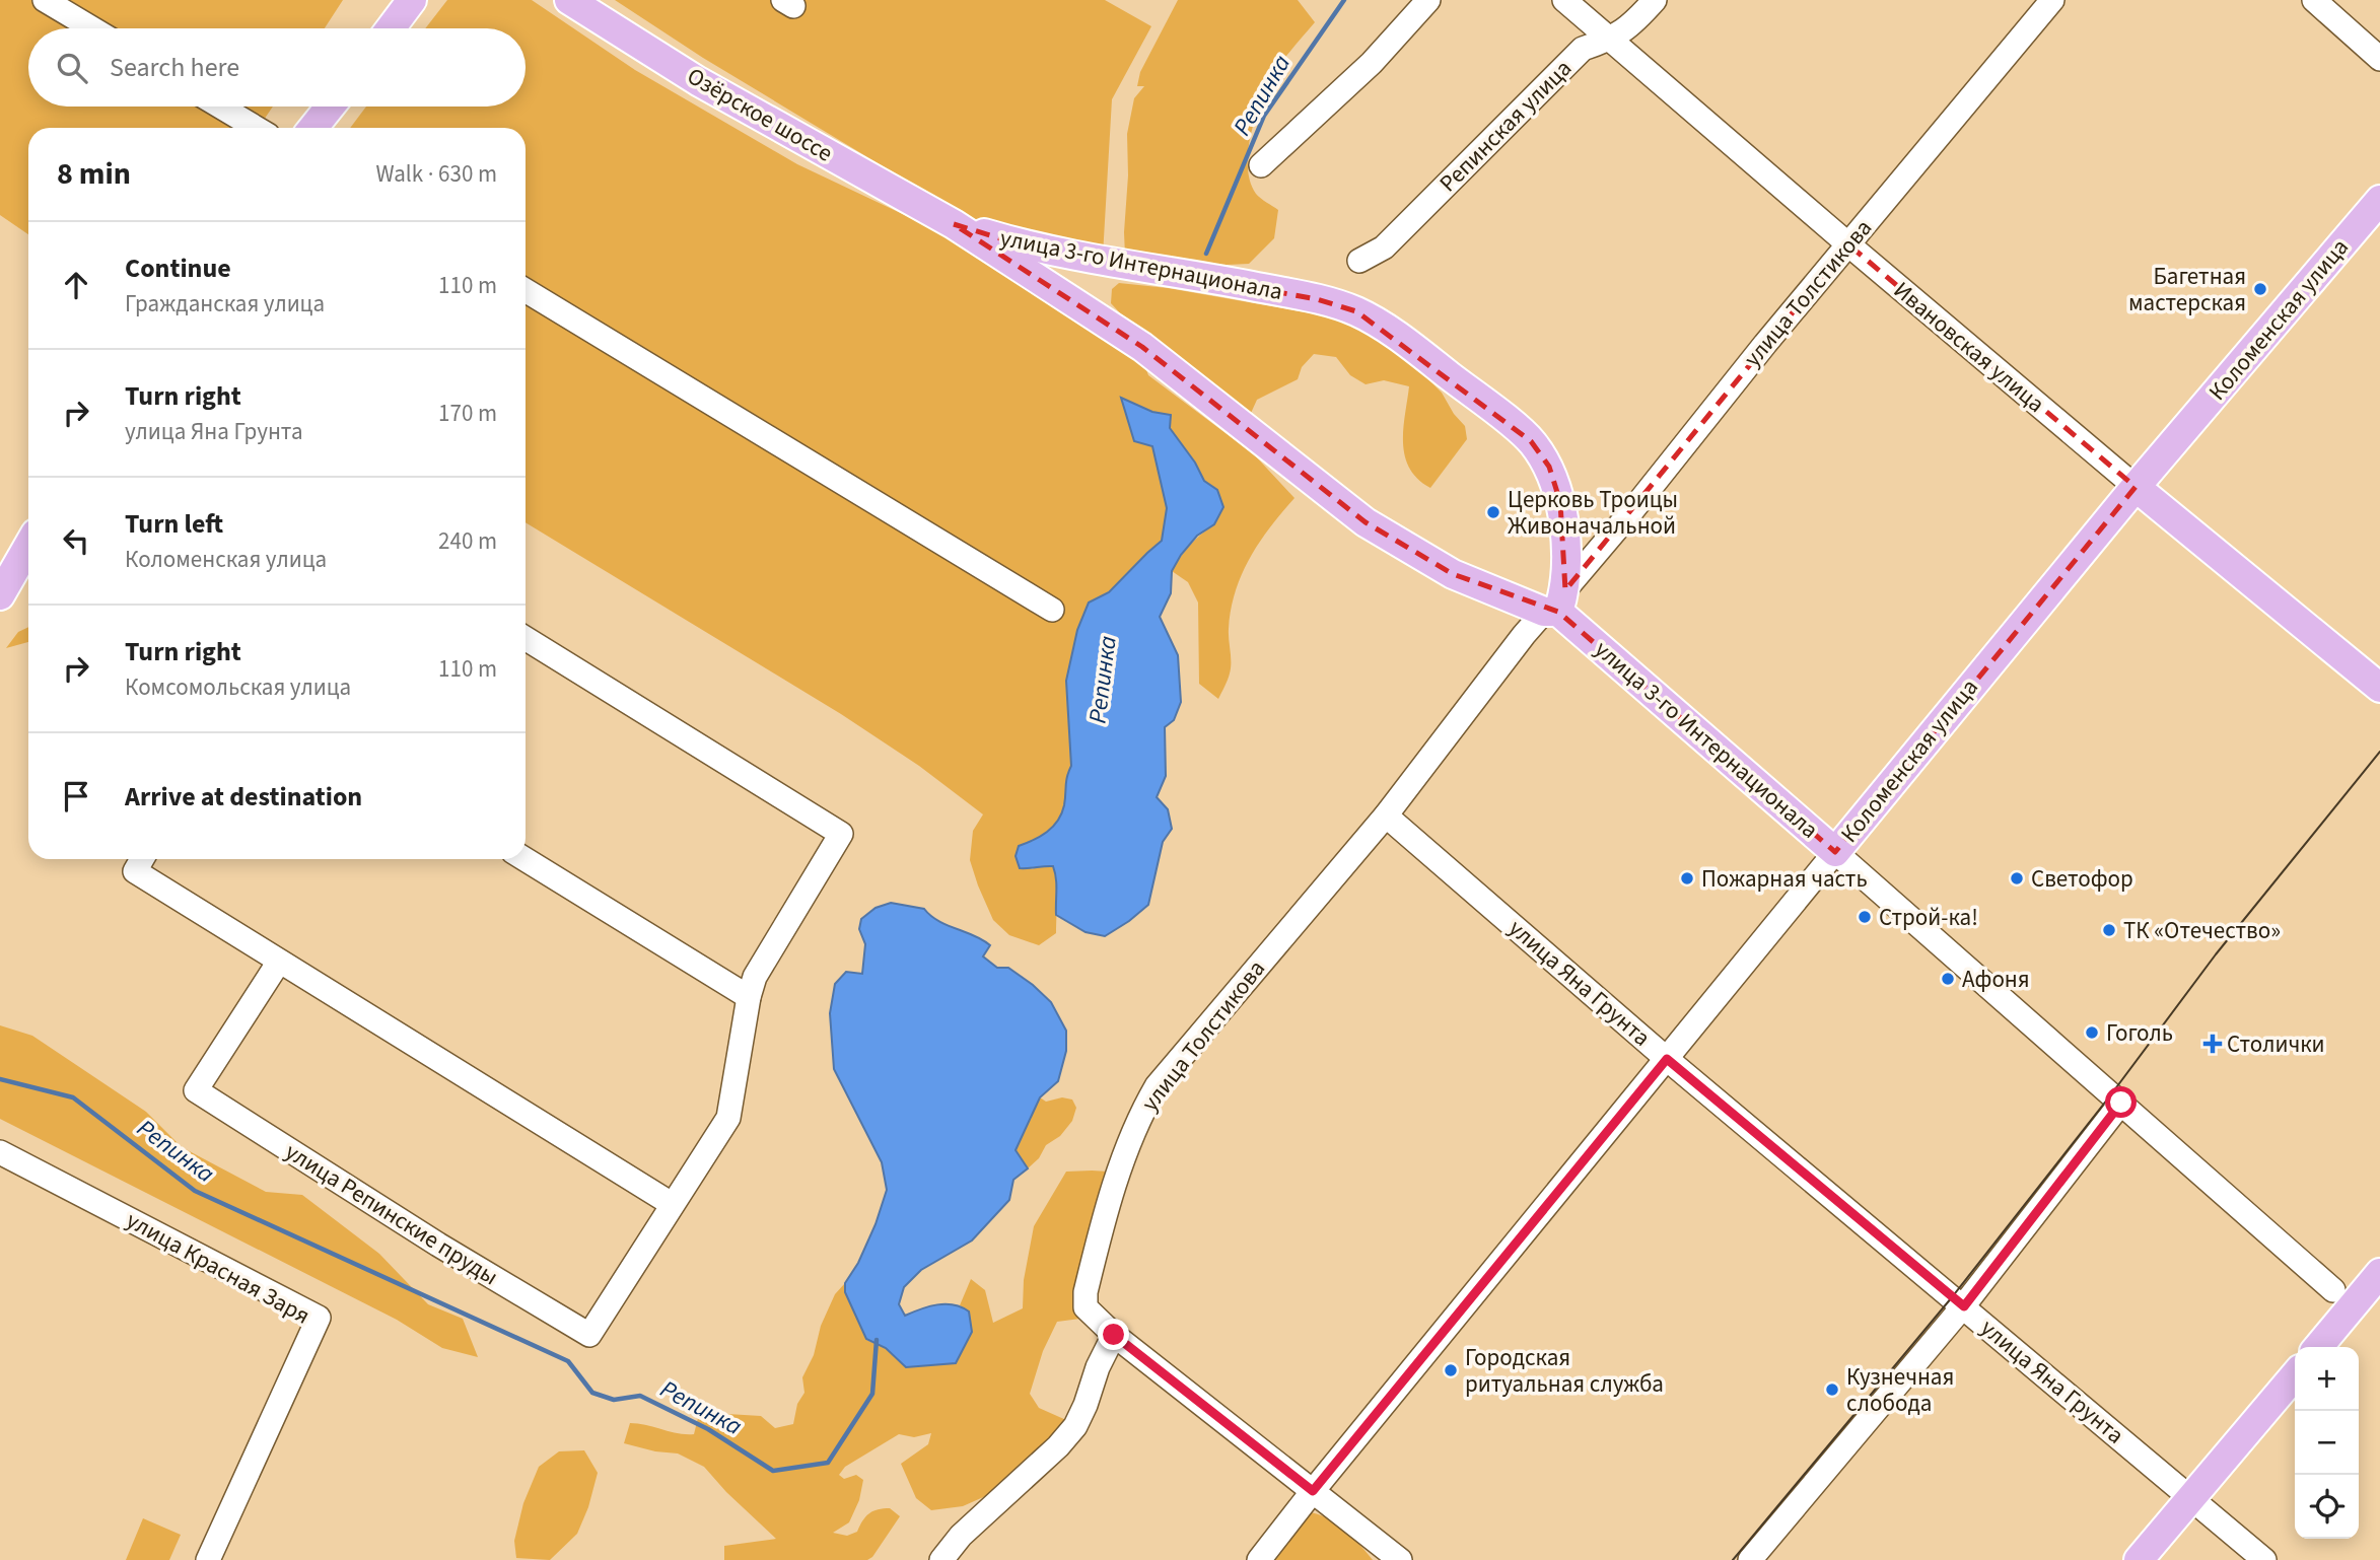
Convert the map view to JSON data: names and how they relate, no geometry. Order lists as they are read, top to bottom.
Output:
{
  "streets": {
    "main road": [
      "Озёрское шоссе",
      "улица 3-го Интернационала",
      "Коломенская улица",
      "Ивановская улица"
    ],
    "street": [
      "Репинская улица",
      "улица Толстикова",
      "улица Яна Грунта",
      "улица Репинские пруды",
      "улица Красная Заря"
    ]
  },
  "crossings": [
    ["Озёрское шоссе", "улица 3-го Интернационала"],
    ["Репинская улица", "Ивановская улица"],
    ["улица 3-го Интернационала", "улица Толстикова"],
    ["улица 3-го Интернационала", "Коломенская улица"],
    ["улица Толстикова", "Коломенская улица"],
    ["улица Толстикова", "Ивановская улица"],
    ["улица Толстикова", "улица Яна Грунта"],
    ["Коломенская улица", "Ивановская улица"],
    ["Коломенская улица", "улица Яна Грунта"]
  ],
  "water": ["Репинка"],
  "places": {
    "other": [
      "Багетная мастерская",
      "Церковь Троицы Живоначальной",
      "Пожарная часть",
      "Светофор",
      "Строй-ка!",
      "ТК «Отечество»",
      "Афоня",
      "Гоголь",
      "Городская ритуальная служба",
      "Кузнечная слобода"
    ],
    "health": ["Столички"]
  },
  "page": {
    "search": "Search here",
    "heading": ["8 min", "Walk · 630 m"],
    "list": [
      ["Continue", "Гражданская улица", "110 m"],
      ["Turn right", "улица Яна Грунта", "170 m"],
      ["Turn left", "Коломенская улица", "240 m"],
      ["Turn right", "Комсомольская улица", "110 m"],
      "Arrive at destination"
    ],
    "map_buttons": ["+", "−"]
  }
}
